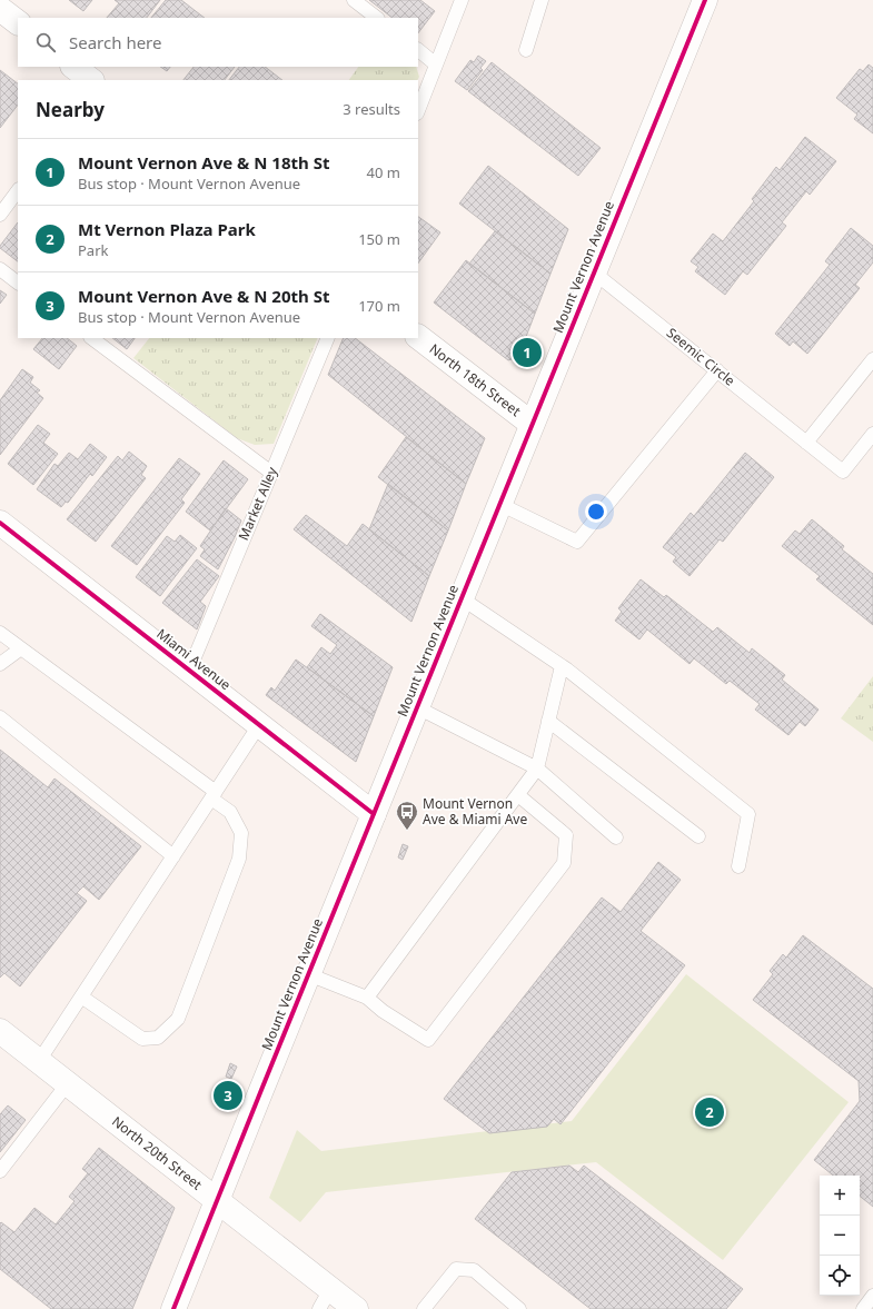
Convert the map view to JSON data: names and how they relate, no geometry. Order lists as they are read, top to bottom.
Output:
{
  "streets": {
    "street": [
      "Mount Vernon Avenue",
      "North 18th Street",
      "Miami Avenue",
      "North 20th Street"
    ],
    "lane": ["Seemic Circle", "Market Alley"]
  },
  "crossings": [
    ["Mount Vernon Avenue", "Seemic Circle"],
    ["Mount Vernon Avenue", "North 18th Street"],
    ["Mount Vernon Avenue", "Miami Avenue"],
    ["Mount Vernon Avenue", "North 20th Street"],
    ["Market Alley", "Miami Avenue"]
  ],
  "places": {
    "bus stop": ["Mount Vernon Ave & Miami Ave"]
  },
  "page": {
    "search": "Search here",
    "heading": ["Nearby", "3 results"],
    "list": [
      {
        "mark": "1",
        "name": "Mount Vernon Ave & N 18th St",
        "note": "Bus stop · Mount Vernon Avenue",
        "value": "40 m"
      },
      {
        "mark": "2",
        "name": "Mt Vernon Plaza Park",
        "note": "Park",
        "value": "150 m"
      },
      {
        "mark": "3",
        "name": "Mount Vernon Ave & N 20th St",
        "note": "Bus stop · Mount Vernon Avenue",
        "value": "170 m"
      }
    ],
    "pins": ["1", "3", "2"],
    "map_buttons": ["+", "−"]
  }
}
